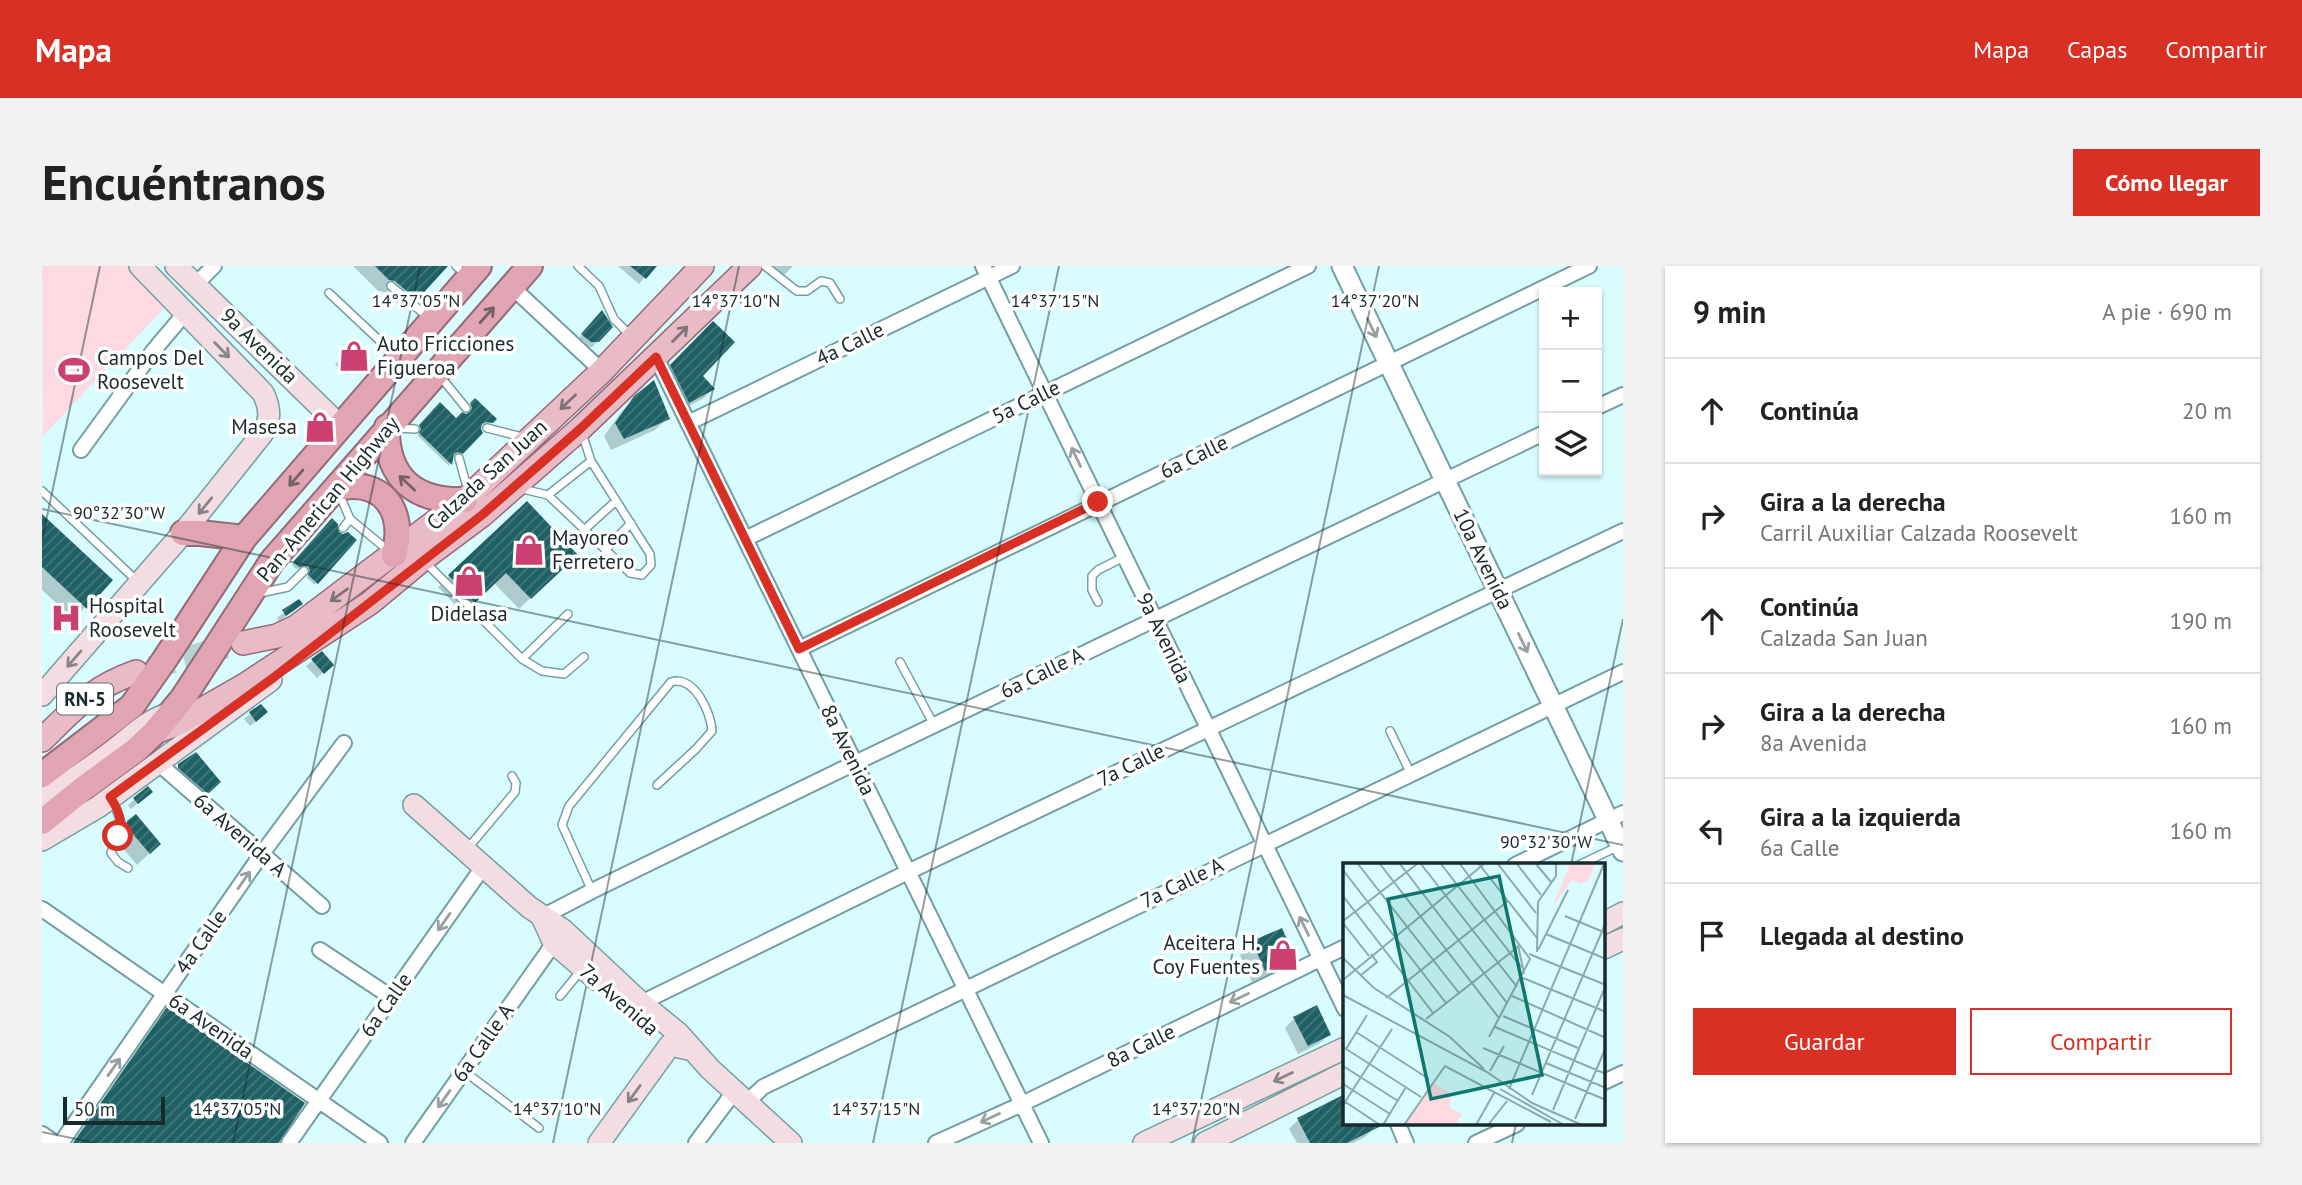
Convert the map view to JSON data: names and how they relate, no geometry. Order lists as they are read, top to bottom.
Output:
{
  "streets": {
    "highway": ["Pan-American Highway"],
    "main road": [
      "9a Avenida",
      "Calzada San Juan",
      "RN-5",
      "7a Avenida"
    ],
    "street": [
      "4a Calle",
      "5a Calle",
      "6a Calle",
      "10a Avenida",
      "6a Calle A",
      "8a Avenida",
      "7a Calle",
      "6a Avenida A",
      "7a Calle A",
      "6a Avenida",
      "8a Calle"
    ]
  },
  "crossings": [
    ["4a Calle", "9a Avenida"],
    ["4a Calle", "8a Avenida"],
    ["4a Calle", "6a Avenida A"],
    ["4a Calle", "6a Avenida"],
    ["9a Avenida", "5a Calle"],
    ["9a Avenida", "6a Calle"],
    ["9a Avenida", "Pan-American Highway"],
    ["9a Avenida", "6a Calle A"],
    ["9a Avenida", "7a Calle"],
    ["9a Avenida", "7a Calle A"],
    ["9a Avenida", "8a Calle"],
    ["5a Calle", "8a Avenida"],
    ["6a Calle", "10a Avenida"],
    ["6a Calle", "8a Avenida"],
    ["6a Calle", "7a Avenida"],
    ["6a Calle", "6a Avenida"],
    ["Calzada San Juan", "Pan-American Highway"],
    ["Calzada San Juan", "8a Avenida"],
    ["10a Avenida", "6a Calle A"],
    ["10a Avenida", "7a Calle"],
    ["10a Avenida", "7a Calle A"],
    ["6a Calle A", "8a Avenida"],
    ["6a Calle A", "7a Avenida"],
    ["8a Avenida", "7a Calle"],
    ["8a Avenida", "7a Calle A"],
    ["8a Avenida", "8a Calle"],
    ["7a Calle", "7a Avenida"],
    ["7a Calle A", "7a Avenida"]
  ],
  "one_way": ["4a Calle", "10a Avenida", "8a Calle"],
  "places": {
    "shop": [
      "Auto Fricciones Figueroa",
      "Masesa",
      "Mayoreo Ferretero",
      "Didelasa",
      "Aceitera H. Coy Fuentes"
    ],
    "sports": ["Campos Del Roosevelt"],
    "hospital": ["Hospital Roosevelt"]
  },
  "scale_bar": "50 m",
  "page": {
    "header": "Mapa",
    "nav": ["Mapa", "Capas", "Compartir"],
    "buttons": [
      "Cómo llegar",
      ["Guardar", "Compartir"]
    ],
    "title": "Encuéntranos",
    "heading": ["9 min", "A pie · 690 m"],
    "map_buttons": ["+", "−"],
    "list": [
      ["Continúa", "20 m"],
      ["Gira a la derecha", "Carril Auxiliar Calzada Roosevelt", "160 m"],
      ["Continúa", "Calzada San Juan", "190 m"],
      ["Gira a la derecha", "8a Avenida", "160 m"],
      ["Gira a la izquierda", "6a Calle", "160 m"],
      "Llegada al destino"
    ],
    "scale": "50 m"
  },
  "coordinates": [
    "14°37'05\"N",
    "14°37'10\"N",
    "14°37'15\"N",
    "14°37'20\"N",
    "90°32'30\"W"
  ]
}
